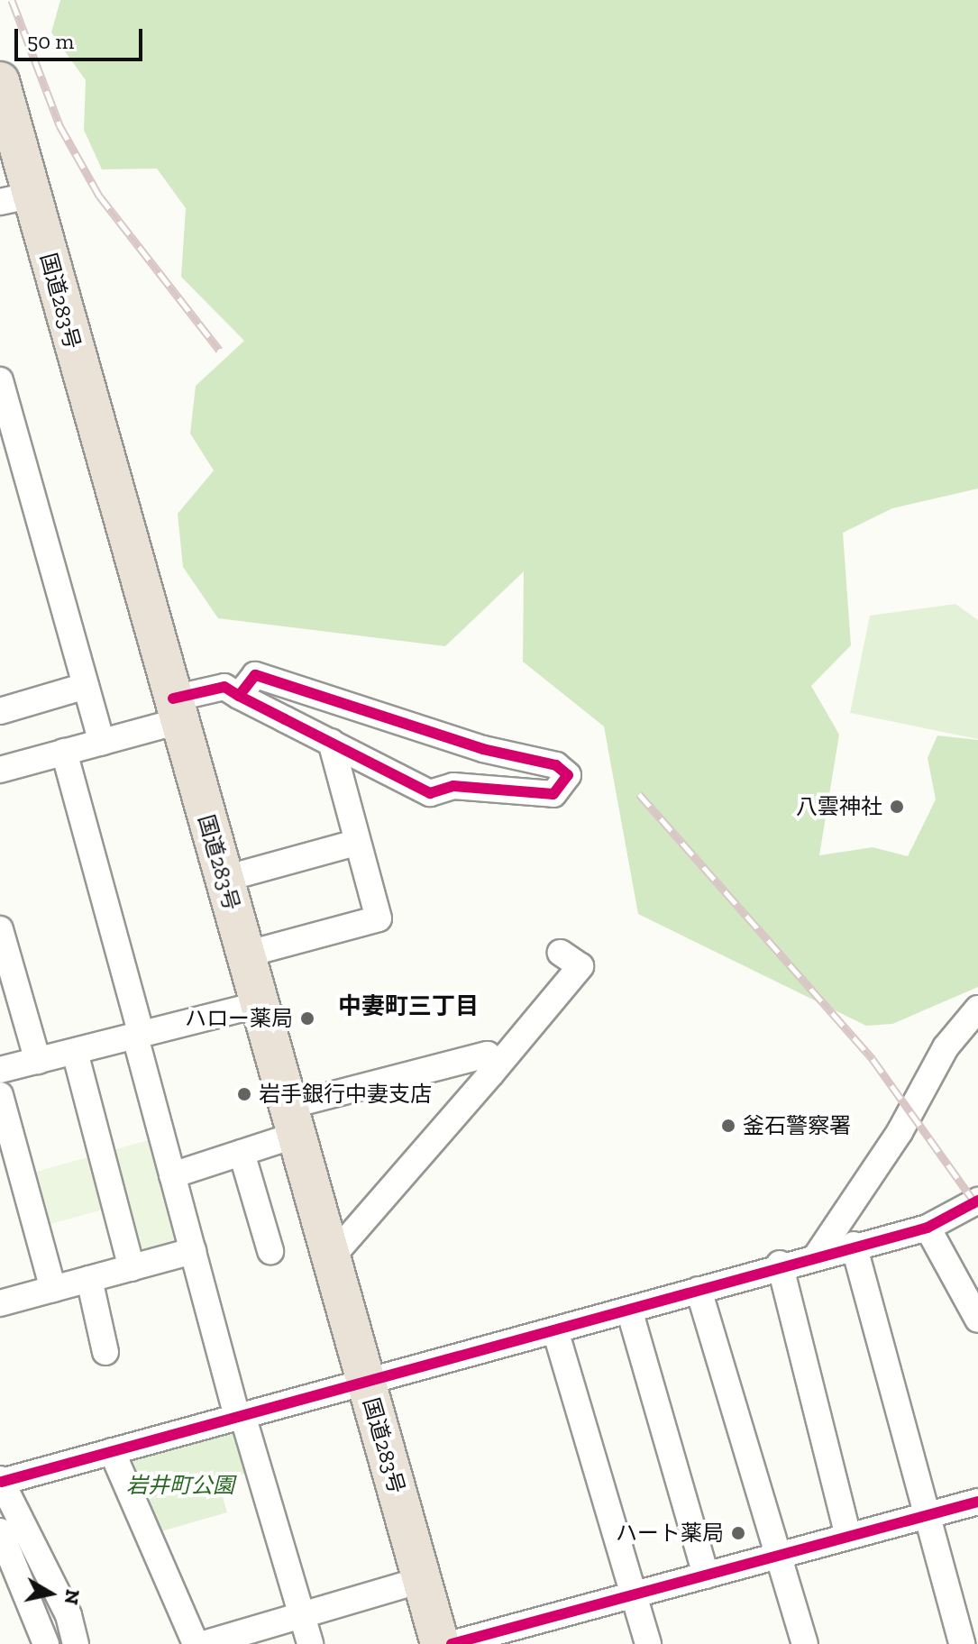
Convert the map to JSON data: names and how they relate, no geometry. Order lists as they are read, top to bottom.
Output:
{
  "streets": {
    "highway": ["国道283号"]
  },
  "districts": ["中妻町三丁目"],
  "parks": ["岩井町公園"],
  "places": [
    "八雲神社",
    "ハロー薬局",
    "岩手銀行中妻支店",
    "釜石警察署",
    "ハート薬局"
  ],
  "scale_bar": "50 m",
  "north": "right"
}
